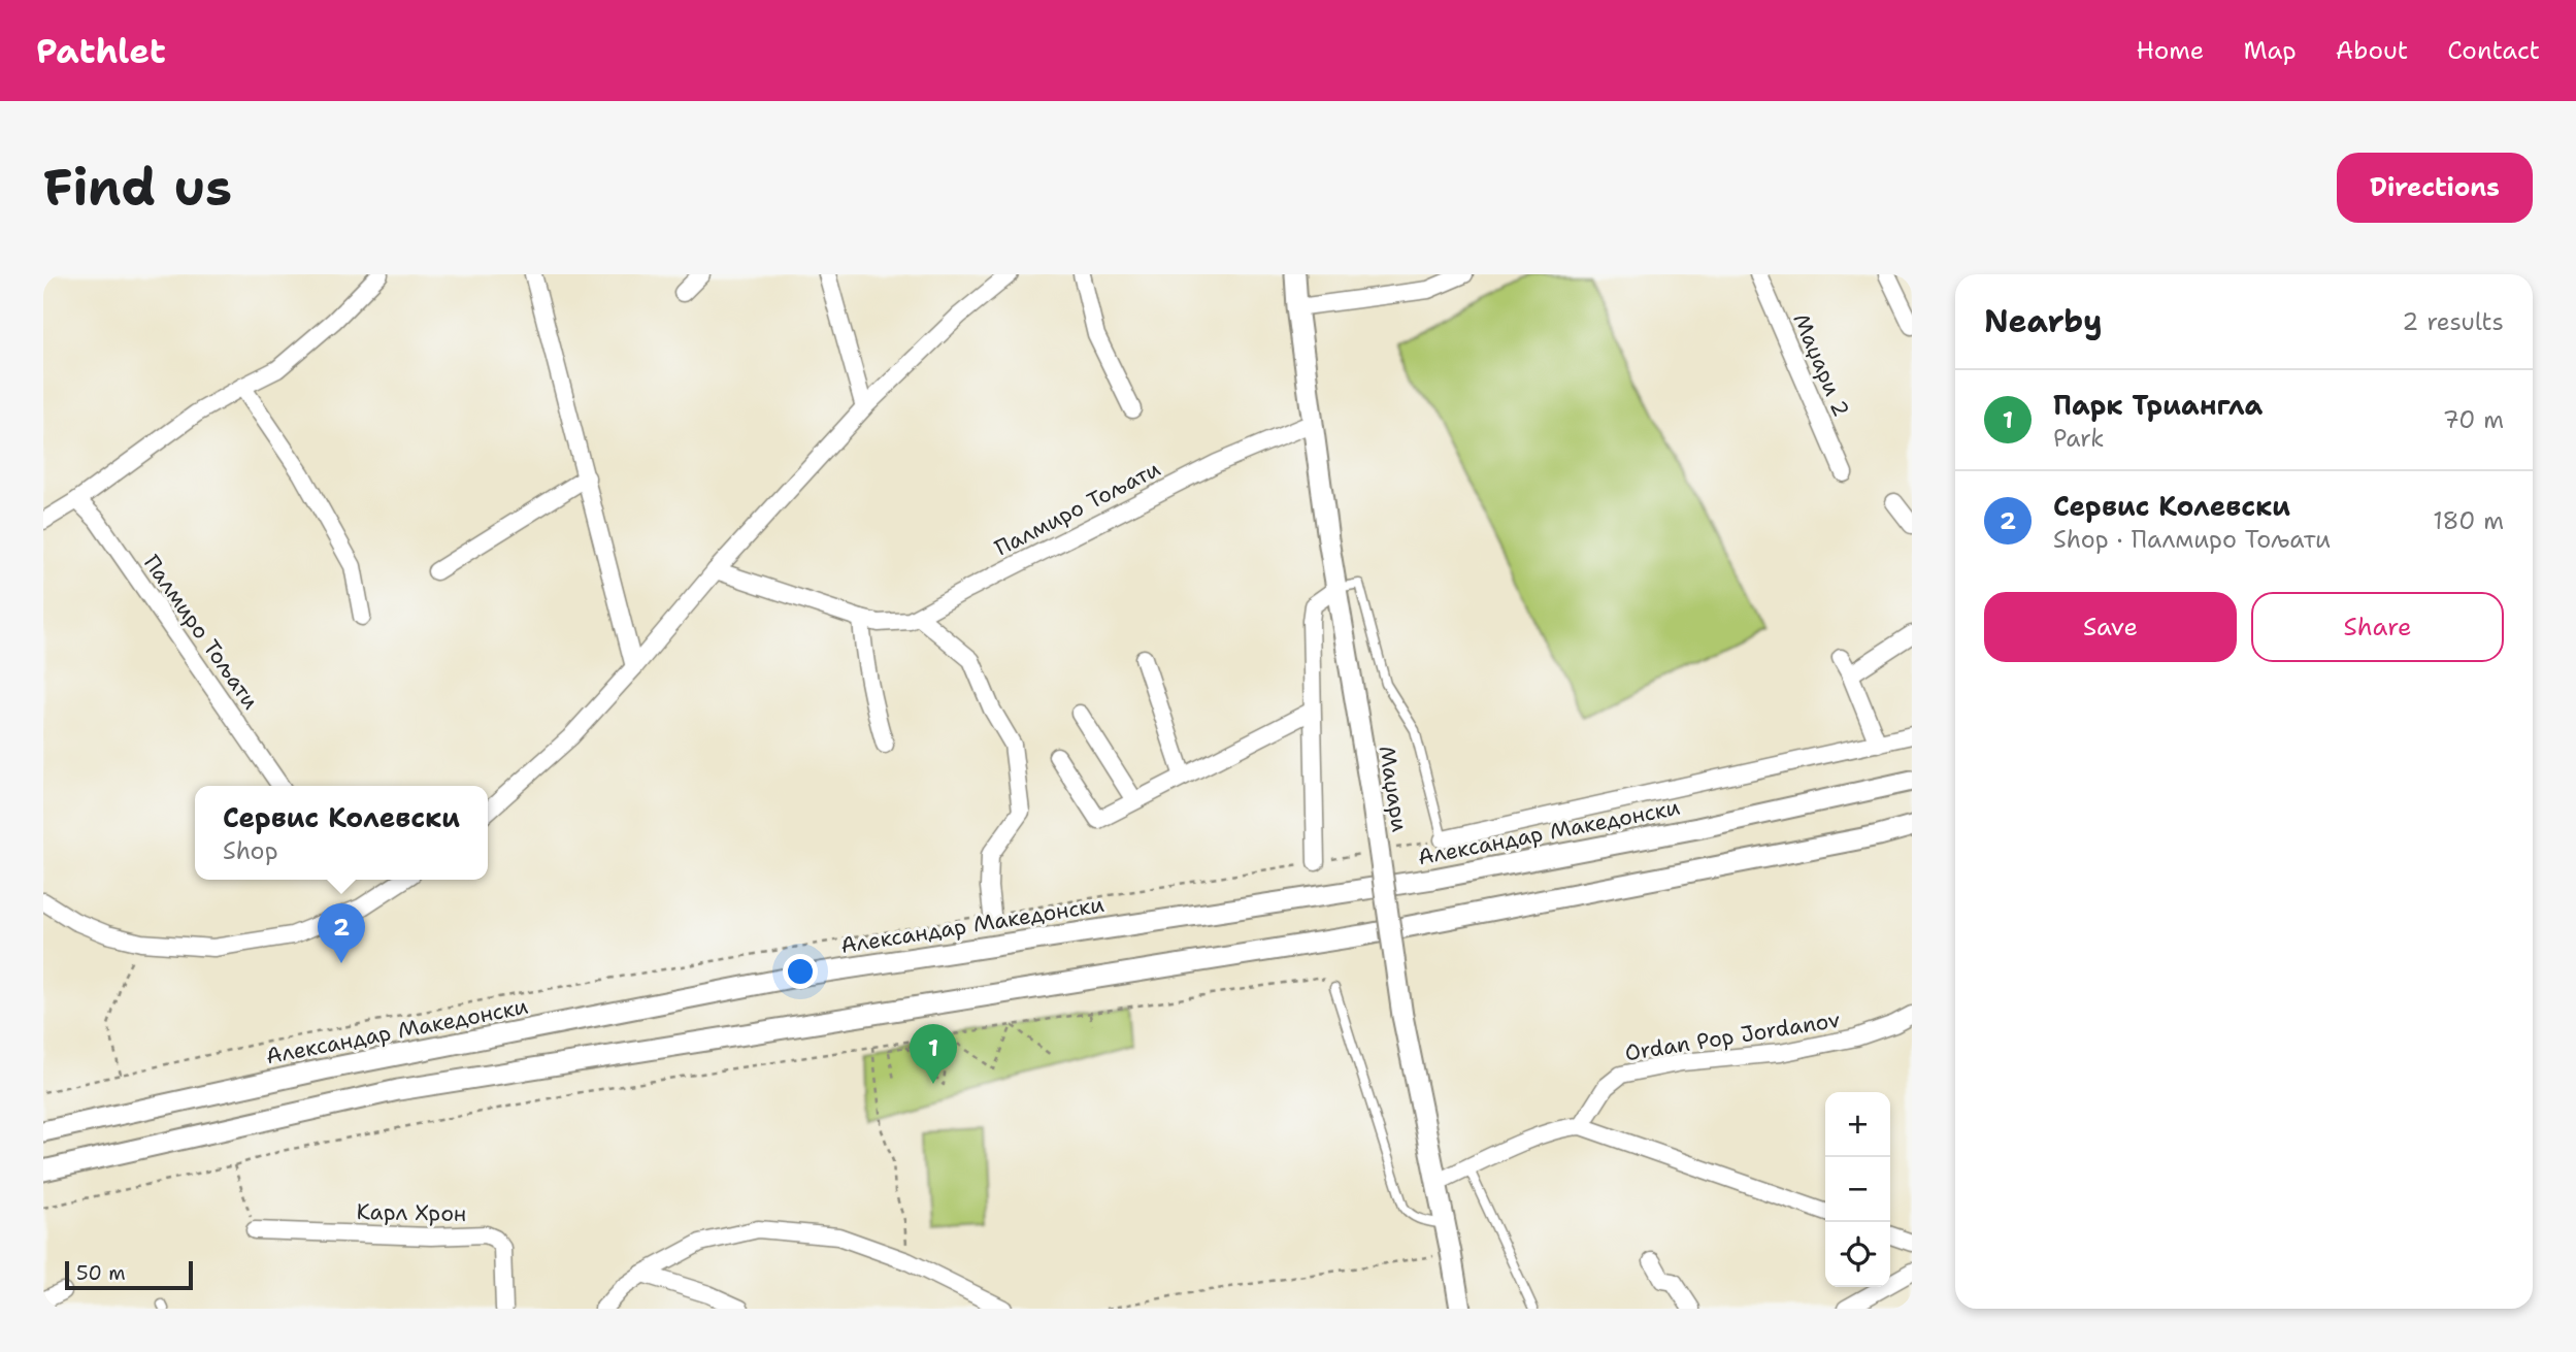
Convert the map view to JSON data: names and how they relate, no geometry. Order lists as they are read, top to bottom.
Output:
{
  "streets": {
    "street": [
      "Маџари 2",
      "Палмиро Тољати",
      "Маџари",
      "Александар Македонски",
      "Ordan Pop Jordanov",
      "Карл Хрон"
    ]
  },
  "crossings": [
    ["Палмиро Тољати", "Маџари"]
  ],
  "scale_bar": "50 m",
  "page": {
    "header": "Pathlet",
    "nav": [
      "Home",
      "Map",
      "About",
      "Contact"
    ],
    "buttons": [
      "Directions",
      ["Save", "Share"]
    ],
    "title": "Find us",
    "heading": ["Nearby", "2 results"],
    "list": [
      {
        "mark": "1",
        "name": "Парк Триангла",
        "note": "Park",
        "value": "70 m"
      },
      {
        "mark": "2",
        "name": "Сервис Колевски",
        "note": "Shop · Палмиро Тољати",
        "value": "180 m"
      }
    ],
    "popup": ["Сервис Колевски", "Shop"],
    "pins": ["2", "1"],
    "map_buttons": ["+", "−"],
    "scale": "50 m"
  }
}
